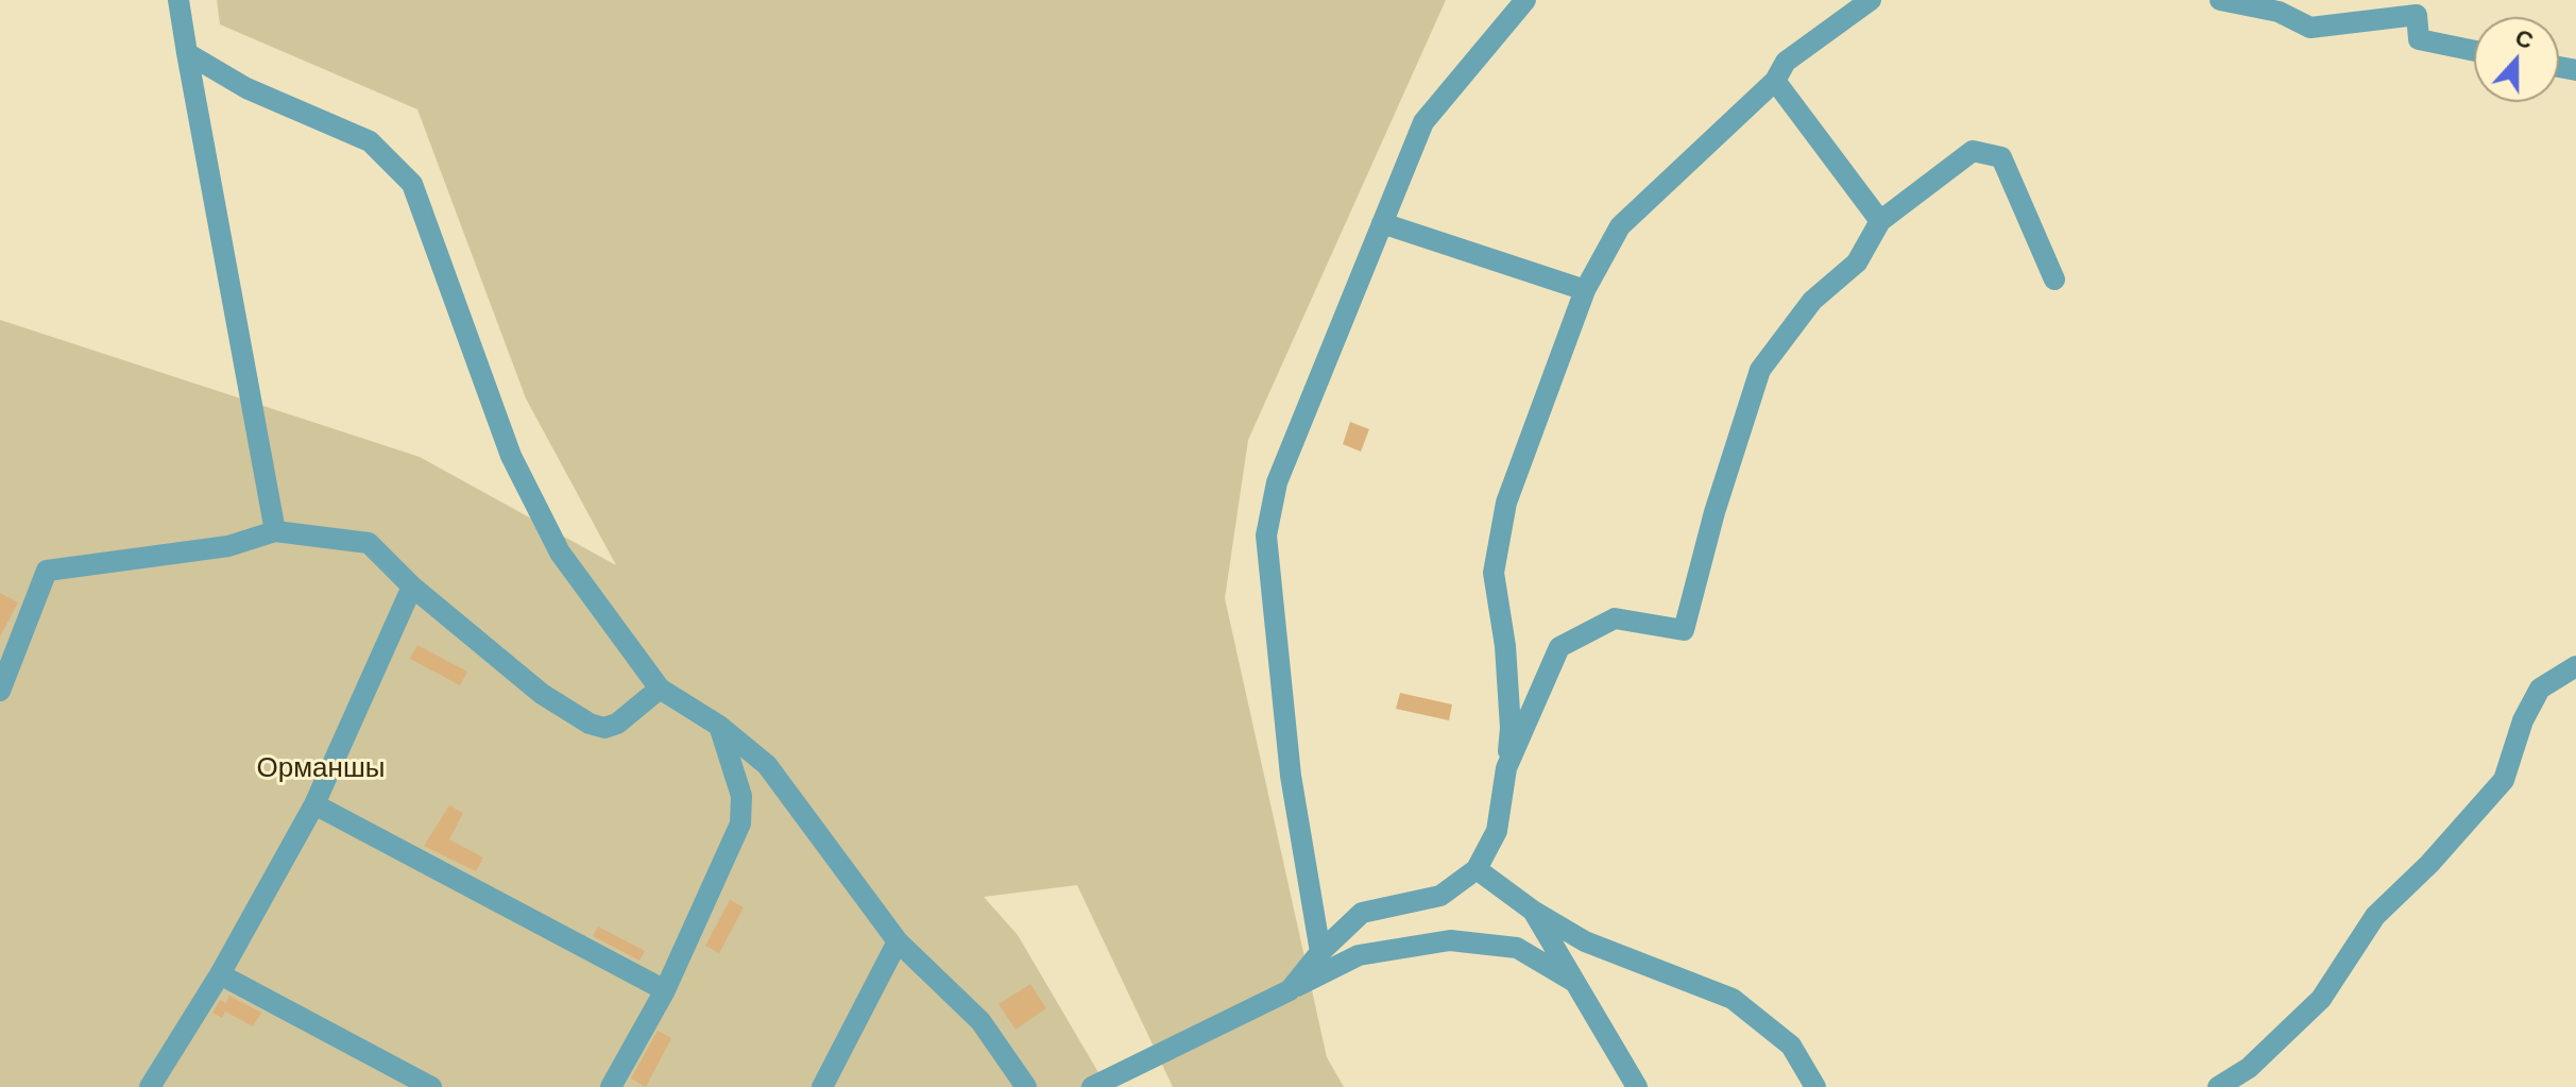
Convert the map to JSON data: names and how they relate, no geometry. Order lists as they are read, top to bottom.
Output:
{
  "parks": ["Орманшы"],
  "north": "top"
}
